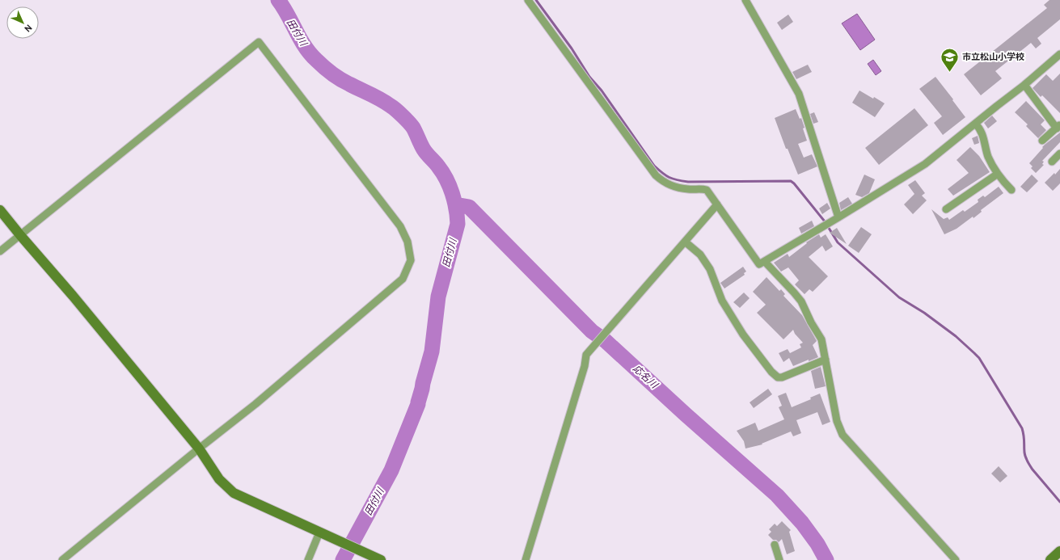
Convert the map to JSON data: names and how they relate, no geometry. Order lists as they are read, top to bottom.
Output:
{
  "water": ["田付川", "応名川"],
  "places": {
    "school or university": ["市立松山小学校"]
  },
  "north": "bottom right"
}
